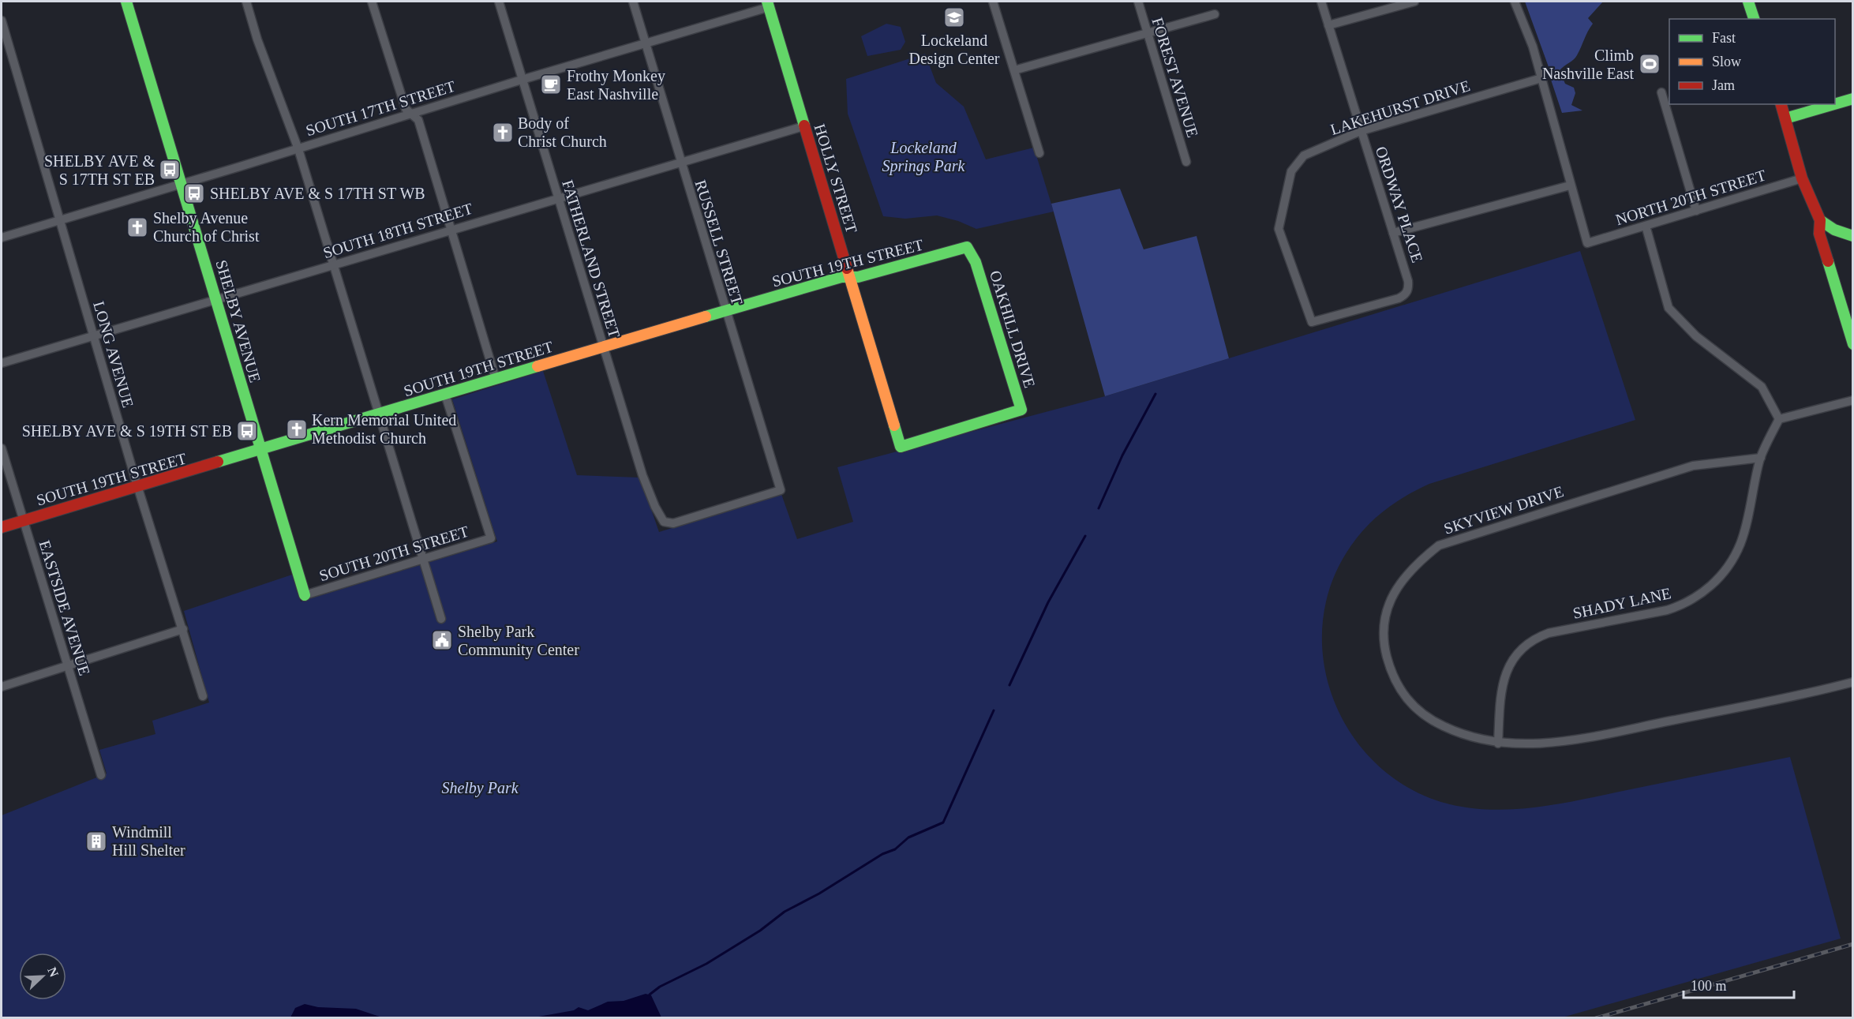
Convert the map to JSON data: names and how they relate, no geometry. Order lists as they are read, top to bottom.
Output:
{
  "streets": {
    "street": [
      "FOREST AVENUE",
      "LAKEHURST DRIVE",
      "SOUTH 17TH STREET",
      "HOLLY STREET",
      "NORTH 20TH STREET",
      "ORDWAY PLACE",
      "SOUTH 18TH STREET",
      "RUSSELL STREET",
      "FATHERLAND STREET",
      "SOUTH 19TH STREET",
      "SHELBY AVENUE",
      "OAKHILL DRIVE",
      "LONG AVENUE",
      "SKYVIEW DRIVE",
      "SOUTH 20TH STREET",
      "SHADY LANE",
      "EASTSIDE AVENUE"
    ]
  },
  "crossings": [
    ["LAKEHURST DRIVE", "ORDWAY PLACE"],
    ["SOUTH 17TH STREET", "HOLLY STREET"],
    ["SOUTH 17TH STREET", "RUSSELL STREET"],
    ["SOUTH 17TH STREET", "FATHERLAND STREET"],
    ["SOUTH 17TH STREET", "SHELBY AVENUE"],
    ["SOUTH 17TH STREET", "LONG AVENUE"],
    ["HOLLY STREET", "SOUTH 18TH STREET"],
    ["HOLLY STREET", "SOUTH 19TH STREET"],
    ["HOLLY STREET", "OAKHILL DRIVE"],
    ["SOUTH 18TH STREET", "RUSSELL STREET"],
    ["SOUTH 18TH STREET", "FATHERLAND STREET"],
    ["SOUTH 18TH STREET", "SHELBY AVENUE"],
    ["SOUTH 18TH STREET", "LONG AVENUE"],
    ["RUSSELL STREET", "FATHERLAND STREET"],
    ["RUSSELL STREET", "SOUTH 19TH STREET"],
    ["FATHERLAND STREET", "SOUTH 19TH STREET"],
    ["SOUTH 19TH STREET", "SHELBY AVENUE"],
    ["SOUTH 19TH STREET", "OAKHILL DRIVE"],
    ["SOUTH 19TH STREET", "LONG AVENUE"],
    ["SOUTH 19TH STREET", "SOUTH 20TH STREET"],
    ["SOUTH 19TH STREET", "EASTSIDE AVENUE"],
    ["SHELBY AVENUE", "SOUTH 20TH STREET"],
    ["SKYVIEW DRIVE", "SHADY LANE"]
  ],
  "parks": ["Lockeland Springs Park", "Shelby Park"],
  "places": {
    "school or university": ["Lockeland Design Center"],
    "sports": ["Climb Nashville East"],
    "cafe": ["Frothy Monkey East Nashville"],
    "church": ["Body of Christ Church", "Shelby Avenue Church of Christ", "Kern Memorial United Methodist Church"],
    "bus stop": ["SHELBY AVE & S 17TH ST EB", "SHELBY AVE & S 17TH ST WB", "SHELBY AVE & S 19TH ST EB"],
    "public building": ["Shelby Park Community Center"],
    "building": ["Windmill Hill Shelter"]
  },
  "legend": ["Fast", "Slow", "Jam"],
  "scale_bar": "100 m",
  "north": "top right"
}
